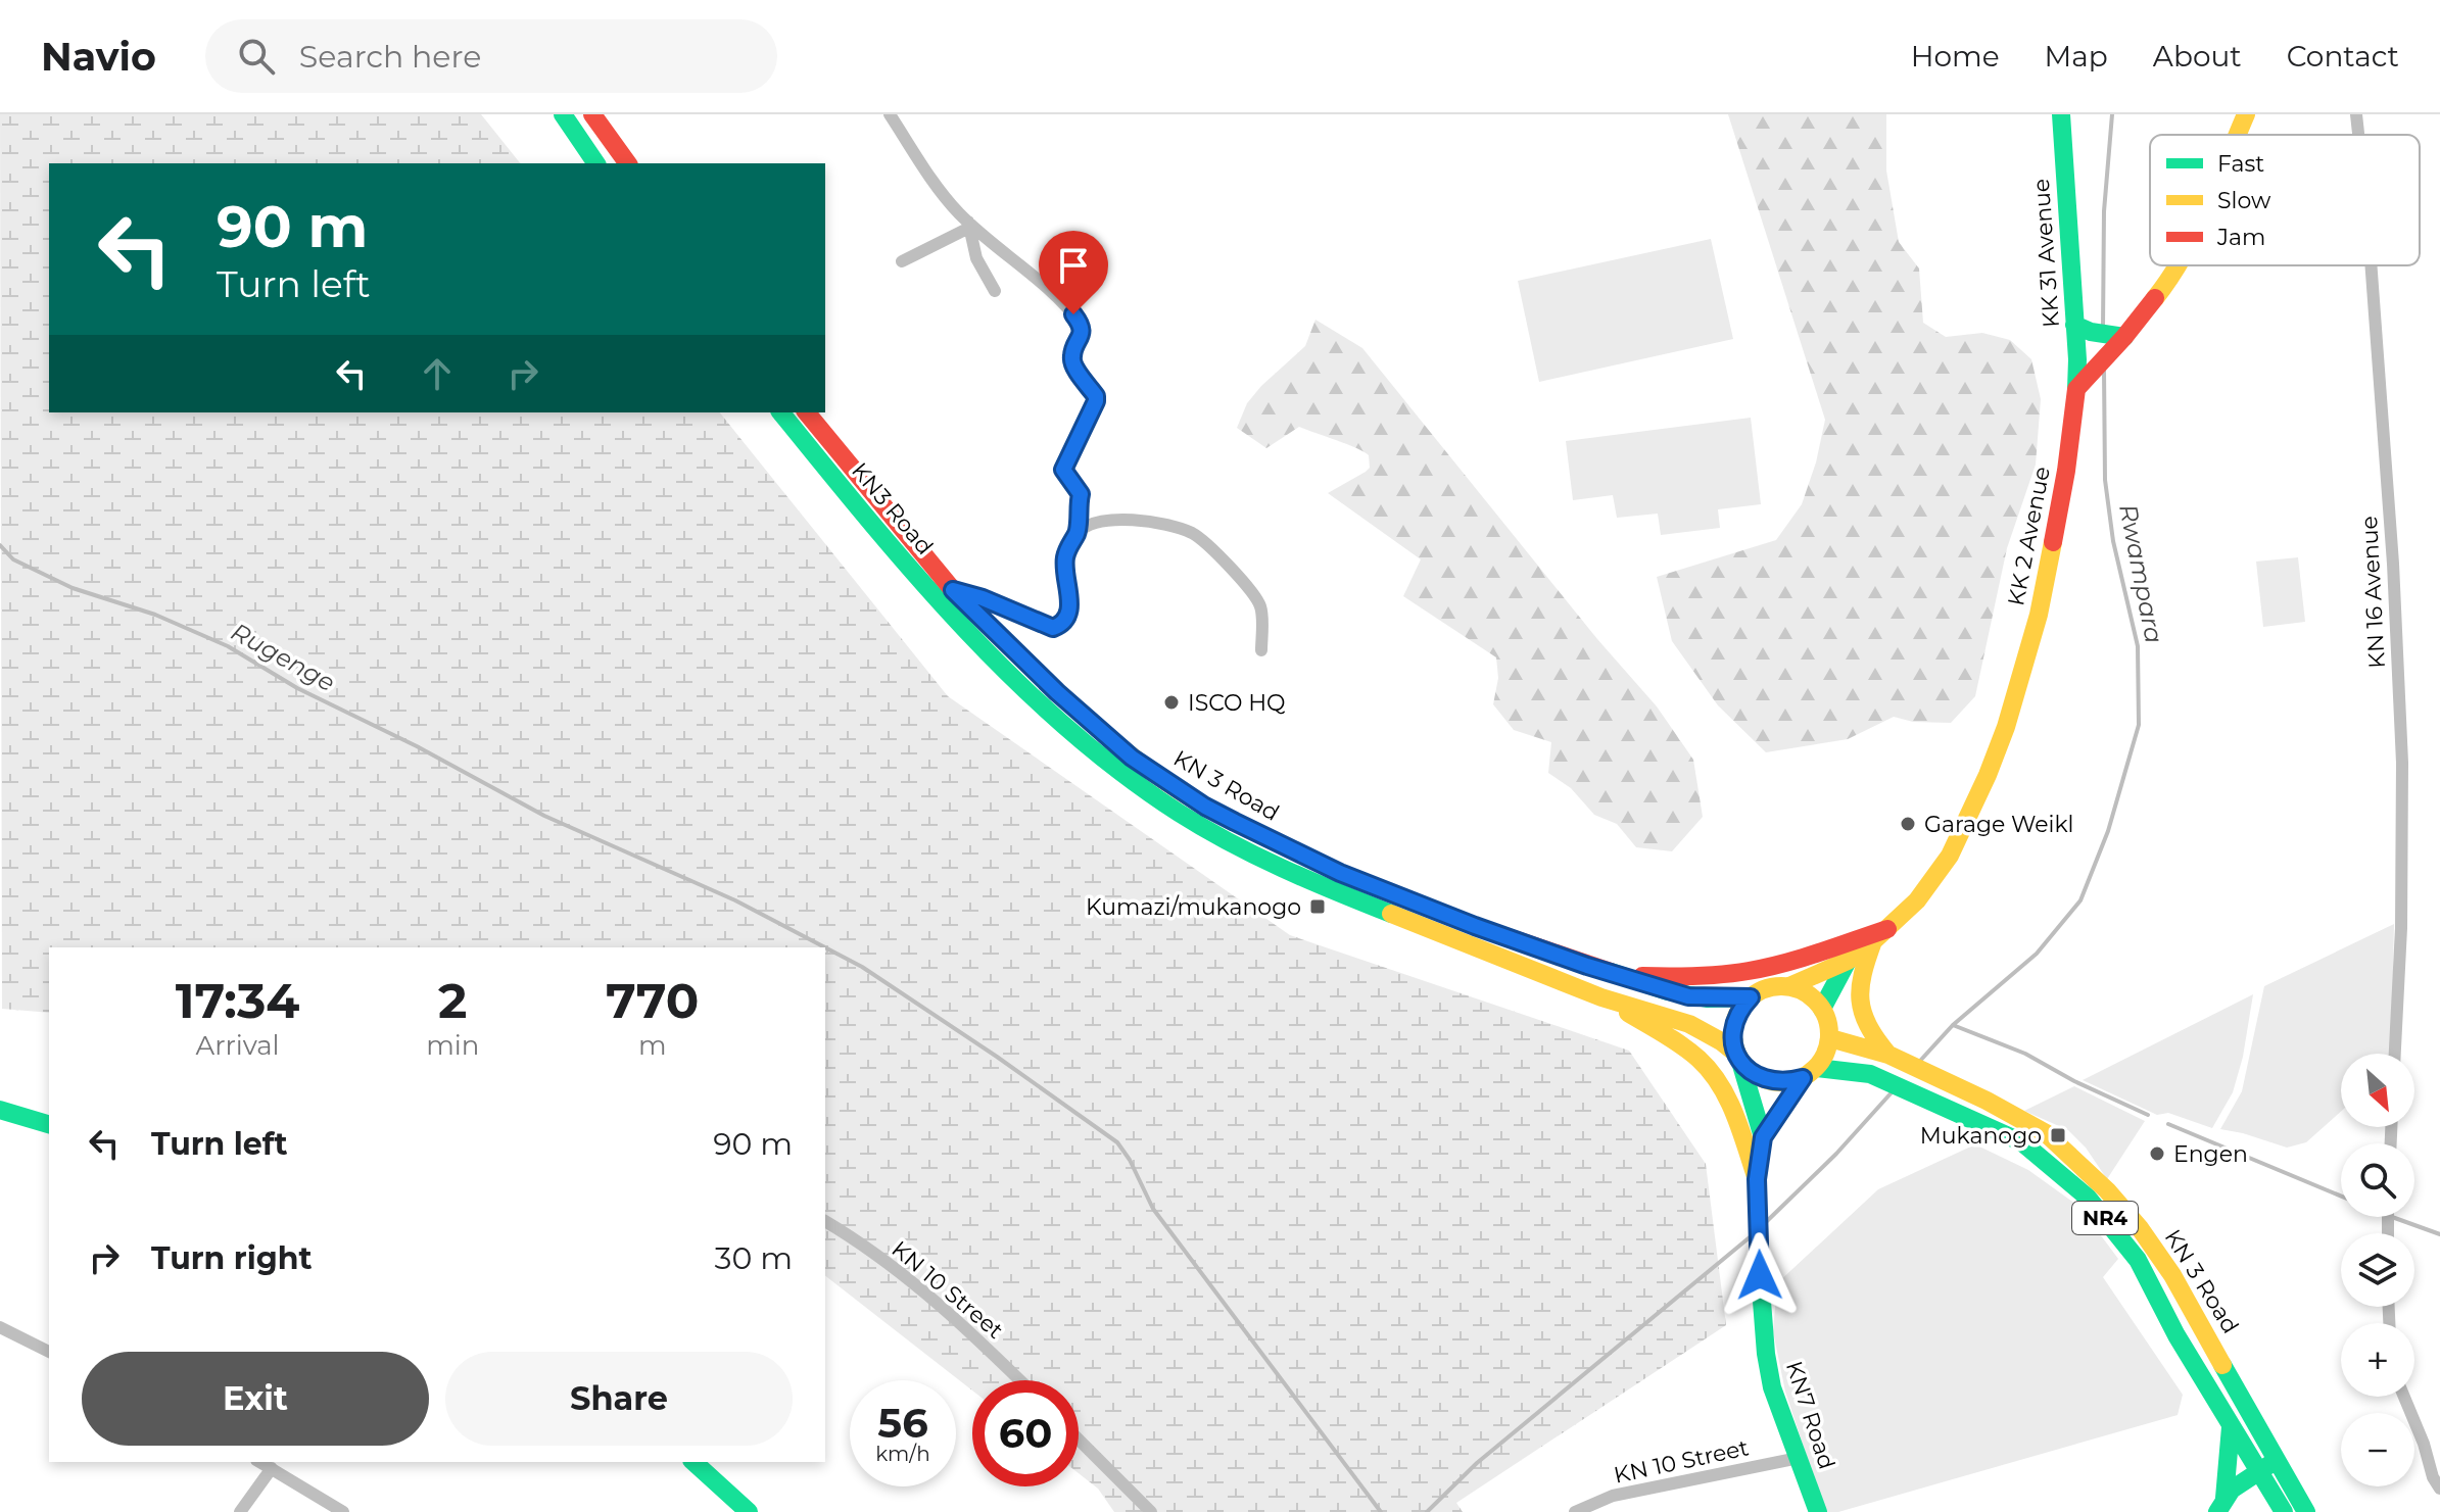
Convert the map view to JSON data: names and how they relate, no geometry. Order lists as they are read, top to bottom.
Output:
{
  "streets": {
    "main road": [
      "KK 31 Avenue",
      "KN3 Road",
      "KK 2 Avenue",
      "KN 3 Road",
      "NR4",
      "KN7 Road"
    ],
    "street": ["KN 16 Avenue", "KN 10 Street"]
  },
  "crossings": [
    ["KK 31 Avenue", "KK 2 Avenue"],
    ["KN3 Road", "KK 2 Avenue"],
    ["KN3 Road", "KN 3 Road"],
    ["KN3 Road", "NR4"],
    ["KN3 Road", "KN7 Road"],
    ["KK 2 Avenue", "KN 3 Road"],
    ["KK 2 Avenue", "NR4"],
    ["KK 2 Avenue", "KN7 Road"],
    ["KN 3 Road", "NR4"],
    ["KN 3 Road", "KN7 Road"],
    ["NR4", "KN7 Road"],
    ["KN 10 Street", "KN7 Road"]
  ],
  "water": ["Rwampara", "Rugenge"],
  "places": {
    "other": ["ISCO HQ", "Garage Weikl", "Engen"],
    "transit": ["Kumazi/mukanogo", "Mukanogo"]
  },
  "legend": ["Fast", "Slow", "Jam"],
  "north": "bottom right",
  "page": {
    "header": "Navio",
    "search": "Search here",
    "nav": [
      "Home",
      "Map",
      "About",
      "Contact"
    ],
    "turn": ["90 m", "Turn left"],
    "eta": [
      "17:34",
      "Arrival",
      "2",
      "min",
      "770",
      "m"
    ],
    "map_buttons": ["+", "−"],
    "list": [
      {
        "name": "Turn left",
        "value": "90 m"
      },
      {
        "name": "Turn right",
        "value": "30 m"
      }
    ],
    "buttons": ["Exit", "Share"],
    "speed": "56 km/h",
    "limit": "60"
  }
}
